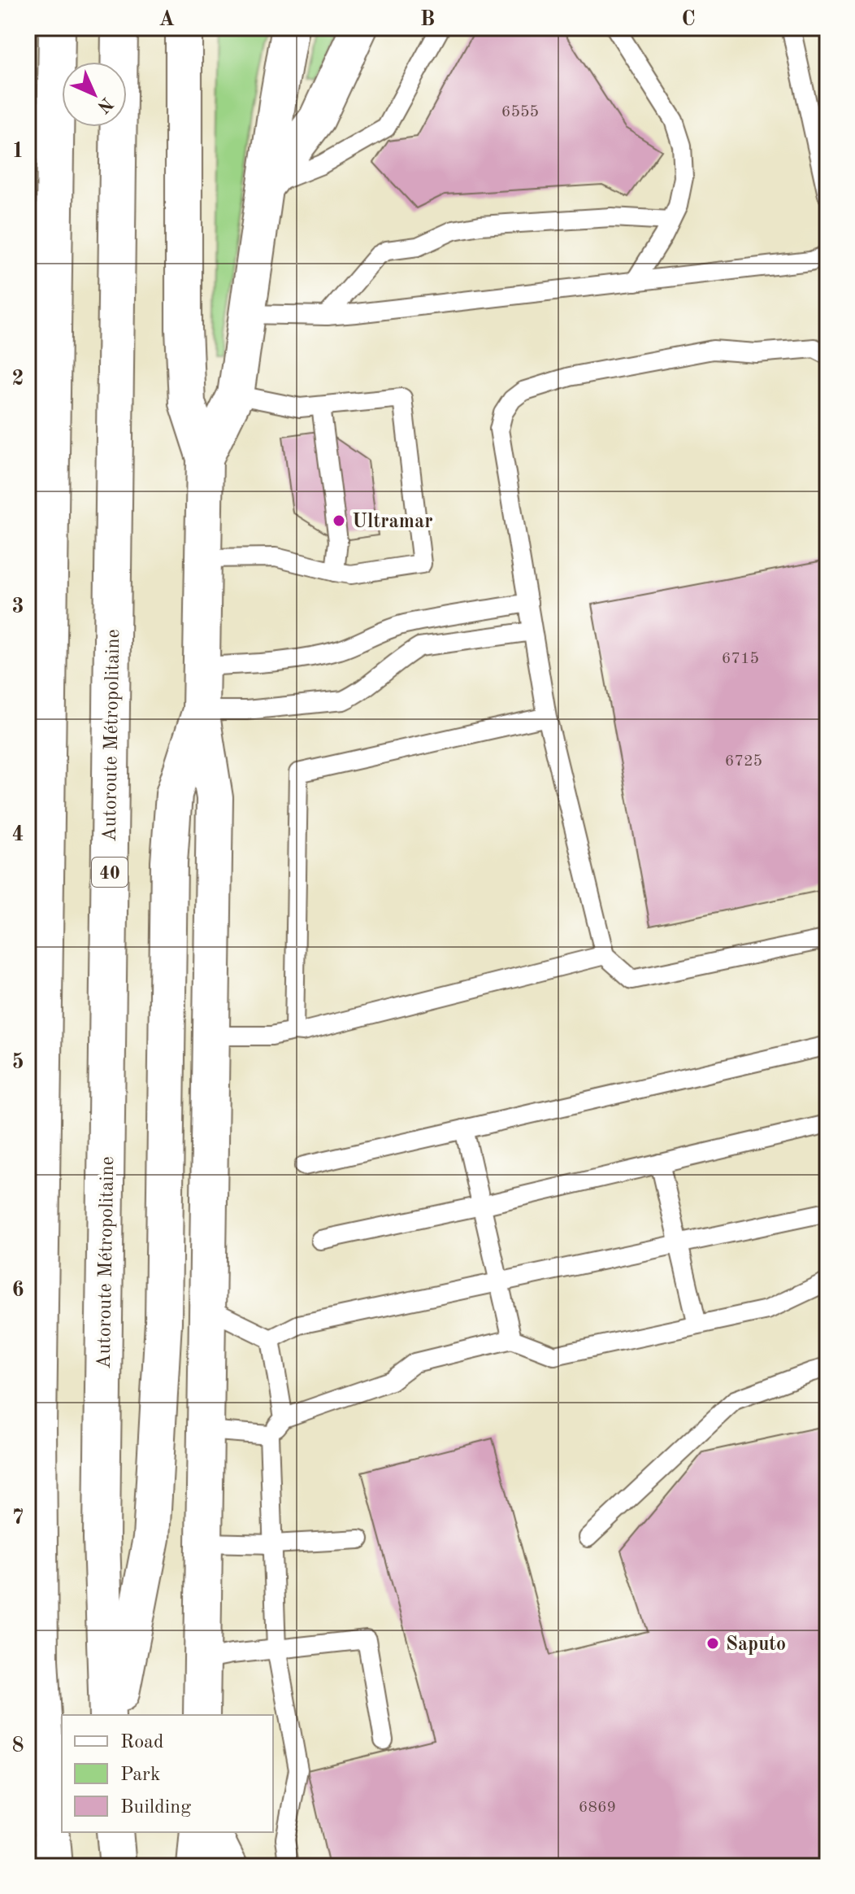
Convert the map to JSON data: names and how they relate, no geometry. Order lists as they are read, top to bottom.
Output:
{
  "streets": {
    "main road": ["Autoroute Métropolitaine", "40"]
  },
  "places": ["Ultramar", "Saputo"],
  "house_numbers": [
    "6555",
    "6715",
    "6725",
    "6869"
  ],
  "legend": ["Road", "Park", "Building"],
  "north": "bottom right",
  "grid": {
    "columns": ["A", "B", "C"],
    "rows": [
      "1",
      "2",
      "3",
      "4",
      "5",
      "6",
      "7",
      "8"
    ]
  }
}
